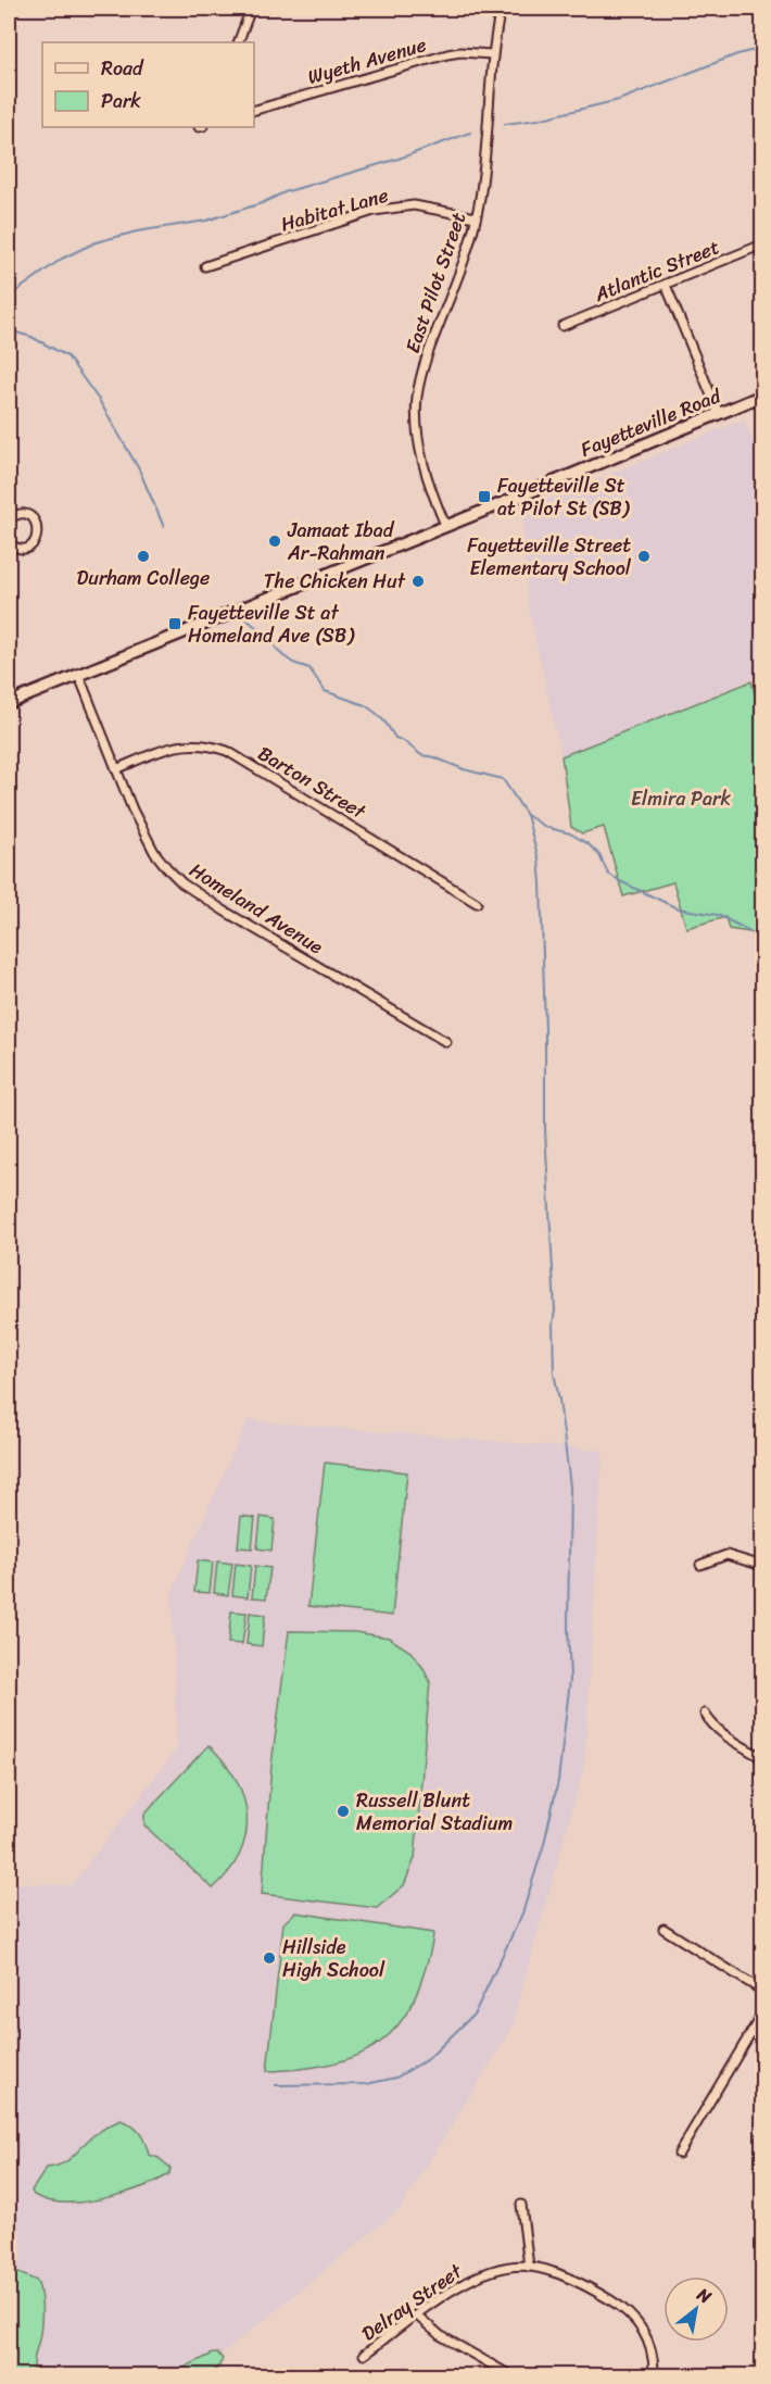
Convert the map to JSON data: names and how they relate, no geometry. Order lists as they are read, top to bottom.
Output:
{
  "streets": {
    "main road": ["Fayetteville Road"],
    "street": [
      "Wyeth Avenue",
      "Habitat Lane",
      "Atlantic Street",
      "East Pilot Street",
      "Barton Street",
      "Homeland Avenue",
      "Delray Street"
    ]
  },
  "crossings": [
    ["Wyeth Avenue", "East Pilot Street"],
    ["Habitat Lane", "East Pilot Street"],
    ["East Pilot Street", "Fayetteville Road"],
    ["Fayetteville Road", "Homeland Avenue"],
    ["Barton Street", "Homeland Avenue"]
  ],
  "parks": ["Elmira Park"],
  "places": {
    "transit": ["Fayetteville St at Pilot St (SB)", "Fayetteville St at Homeland Ave (SB)"],
    "other": [
      "Jamaat Ibad Ar-Rahman",
      "Durham College",
      "Fayetteville Street Elementary School",
      "The Chicken Hut",
      "Russell Blunt Memorial Stadium",
      "Hillside High School"
    ]
  },
  "legend": ["Road", "Park"],
  "north": "top right"
}
